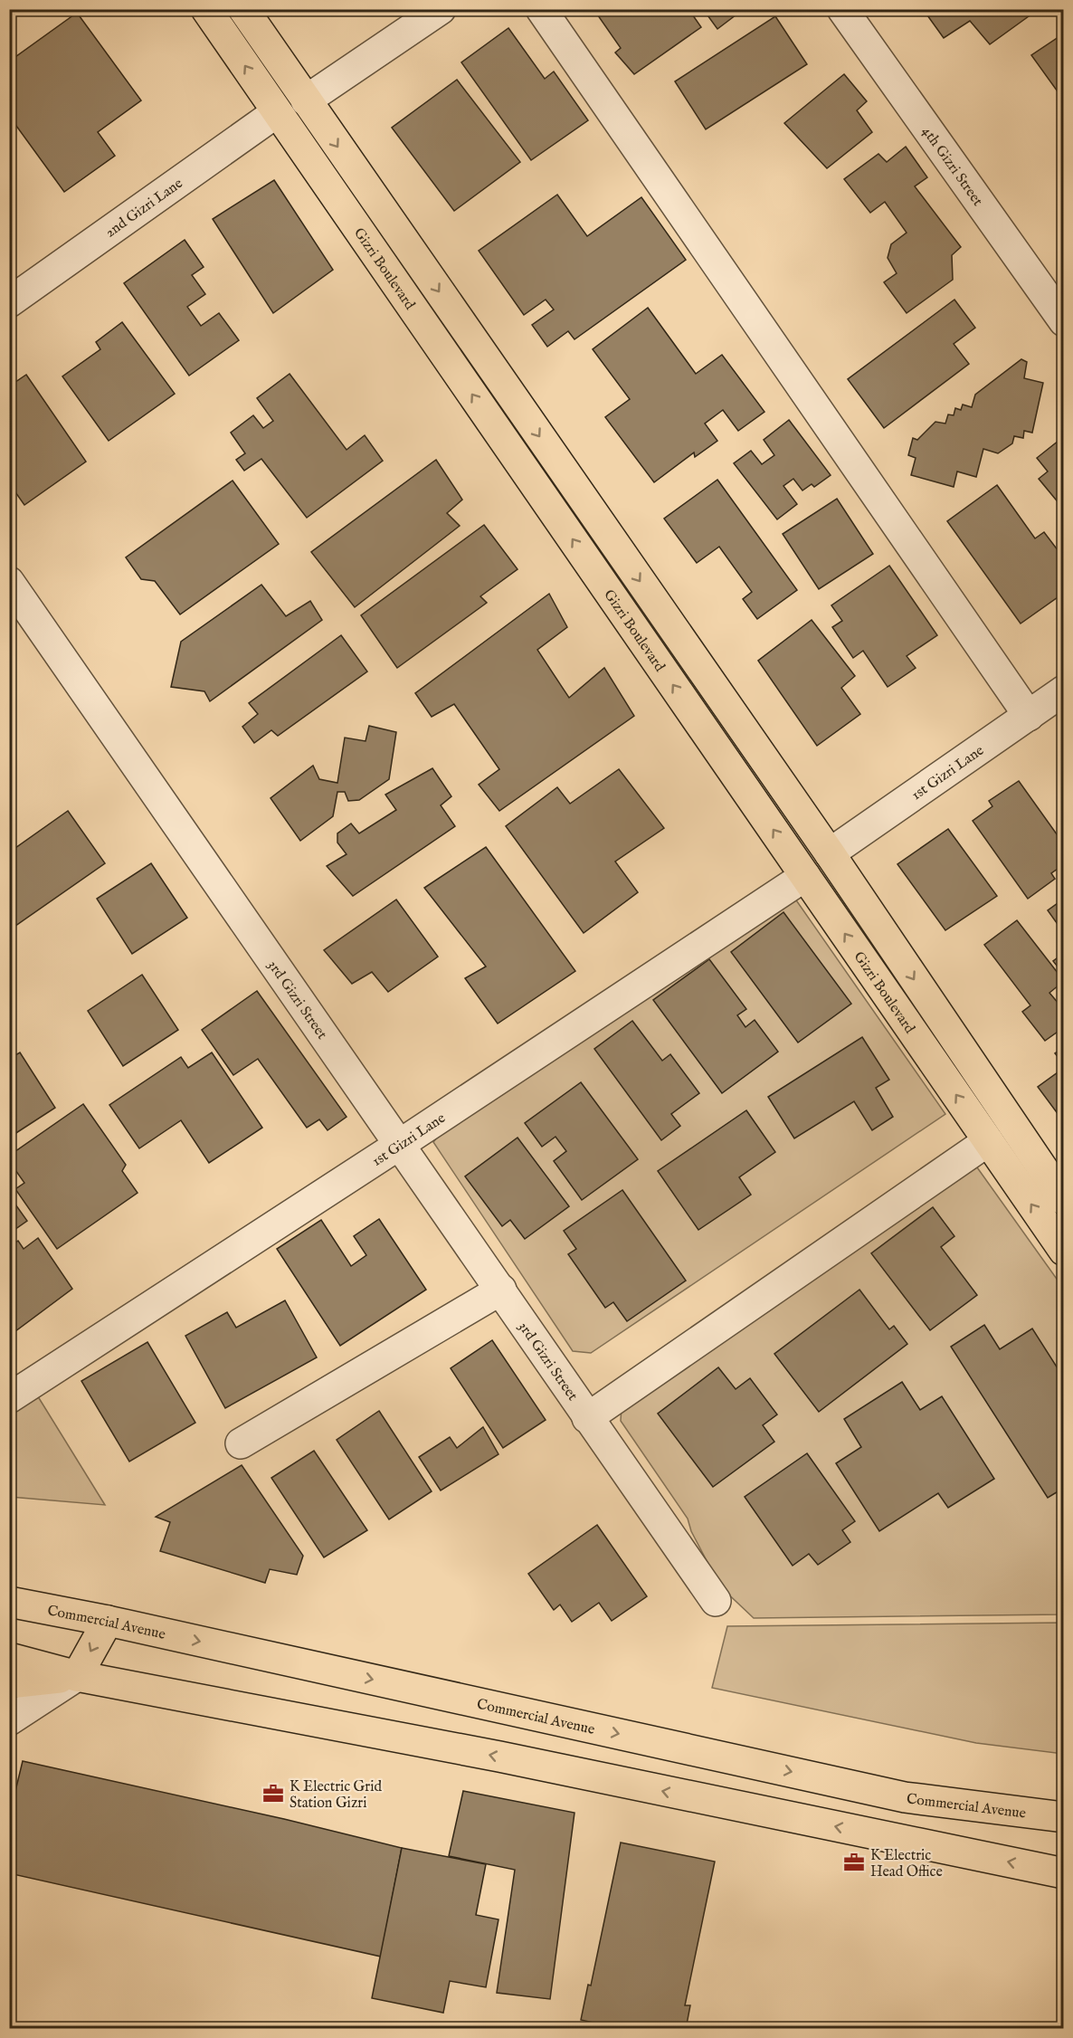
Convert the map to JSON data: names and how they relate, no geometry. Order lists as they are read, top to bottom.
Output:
{
  "streets": {
    "main road": ["Gizri Boulevard", "Commercial Avenue"],
    "street": [
      "4th Gizri Street",
      "2nd Gizri Lane",
      "1st Gizri Lane",
      "3rd Gizri Street"
    ]
  },
  "crossings": [
    ["2nd Gizri Lane", "Gizri Boulevard"],
    ["Gizri Boulevard", "1st Gizri Lane"],
    ["1st Gizri Lane", "3rd Gizri Street"]
  ],
  "places": {
    "office": ["K Electric Grid Station Gizri", "K Electric Head Office"]
  }
}
